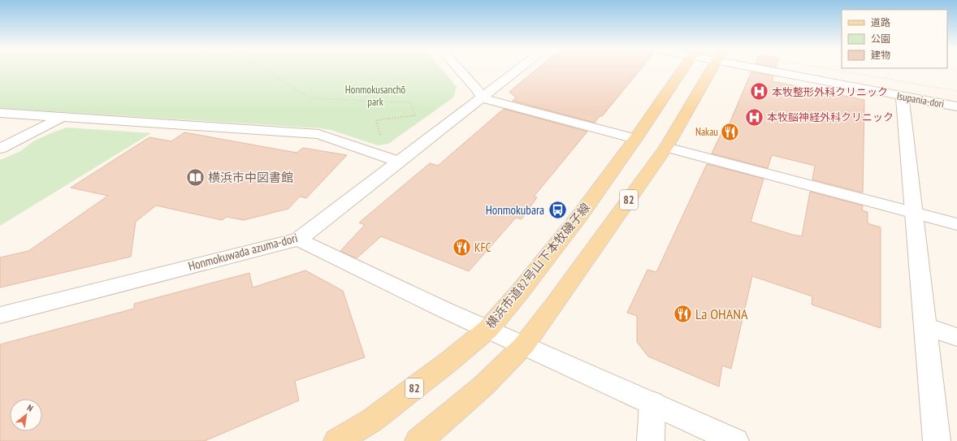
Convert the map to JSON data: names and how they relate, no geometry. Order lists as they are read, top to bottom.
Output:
{
  "streets": {
    "main road": ["82", "横浜市道82号山下本牧磯子線"],
    "street": ["Isupania-dori", "Honmokuwada azuma-dori"]
  },
  "parks": ["Honmokusanchō park"],
  "places": {
    "hospital": ["本牧整形外科クリニック", "本牧脳神経外科クリニック"],
    "restaurant": ["Nakau", "KFC", "La OHANA"],
    "library": ["横浜市中図書館"],
    "bus stop": ["Honmokubara"]
  },
  "legend": ["道路", "公園", "建物"],
  "north": "top right"
}
